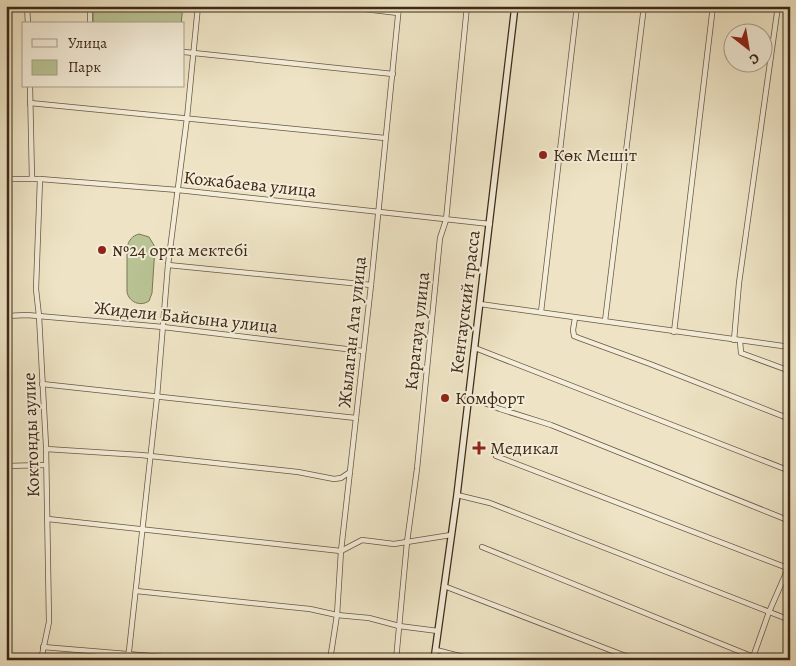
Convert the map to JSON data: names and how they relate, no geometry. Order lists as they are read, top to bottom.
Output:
{
  "streets": {
    "main road": ["Кентауский трасса"],
    "street": [
      "Кожабаева улица",
      "Жидели Байсына улица",
      "Каратауа улица",
      "Жылаган Ата улица",
      "Коктонды аулие"
    ]
  },
  "crossings": [
    ["Кожабаева улица", "Кентауский трасса"],
    ["Кожабаева улица", "Каратауа улица"],
    ["Кожабаева улица", "Жылаган Ата улица"],
    ["Кожабаева улица", "Коктонды аулие"],
    ["Жидели Байсына улица", "Жылаган Ата улица"],
    ["Жидели Байсына улица", "Коктонды аулие"]
  ],
  "places": {
    "other": ["Көк Мешіт", "№24 орта мектебі", "Комфорт"],
    "health": ["Медикал"]
  },
  "legend": ["Улица", "Парк"],
  "north": "bottom right"
}
